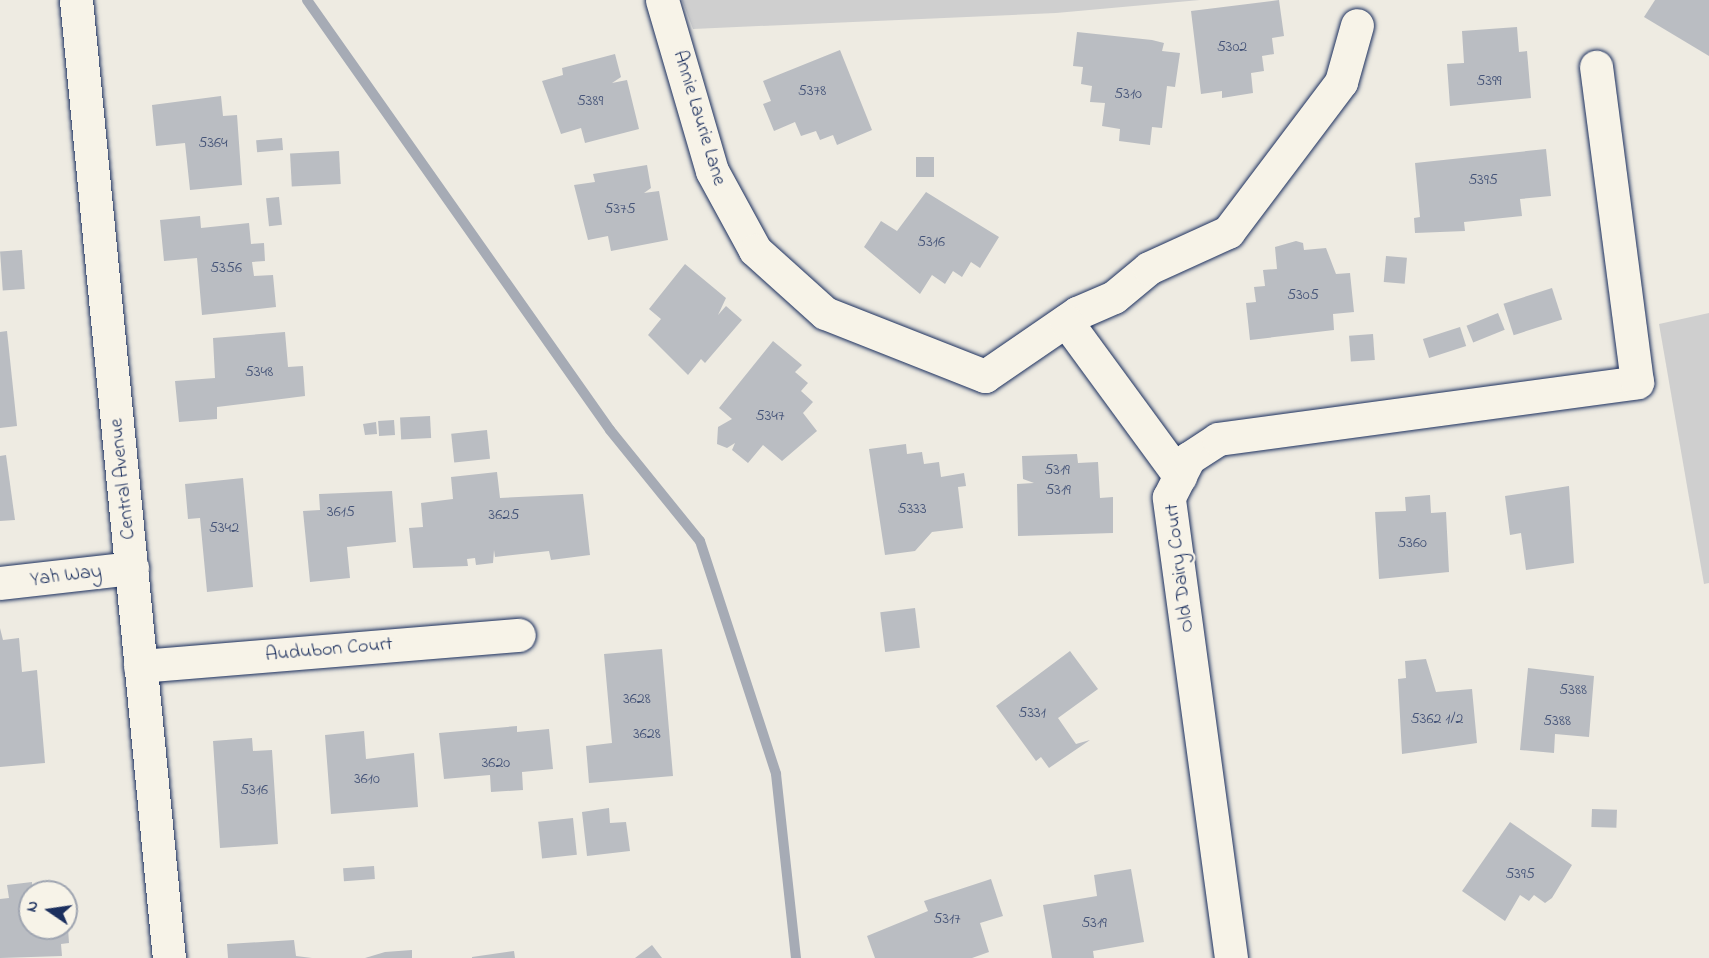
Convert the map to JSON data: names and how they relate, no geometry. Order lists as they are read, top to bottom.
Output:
{
  "streets": {
    "street": [
      "Annie Laurie Lane",
      "Central Avenue",
      "Old Dairy Court",
      "Yah Way",
      "Audubon Court"
    ]
  },
  "crossings": [
    ["Central Avenue", "Yah Way"],
    ["Central Avenue", "Audubon Court"]
  ],
  "house_numbers": [
    "5302",
    "5399",
    "5378",
    "5310",
    "5389",
    "5364",
    "5395",
    "5375",
    "5316",
    "5356",
    "5305",
    "5348",
    "5347",
    "5319",
    "5319",
    "5333",
    "3615",
    "3625",
    "5342",
    "5360",
    "5388",
    "3628",
    "5331",
    "5362 1/2",
    "5388",
    "3628",
    "3620",
    "3610",
    "5316",
    "5395",
    "5317",
    "5319"
  ],
  "north": "left"
}
